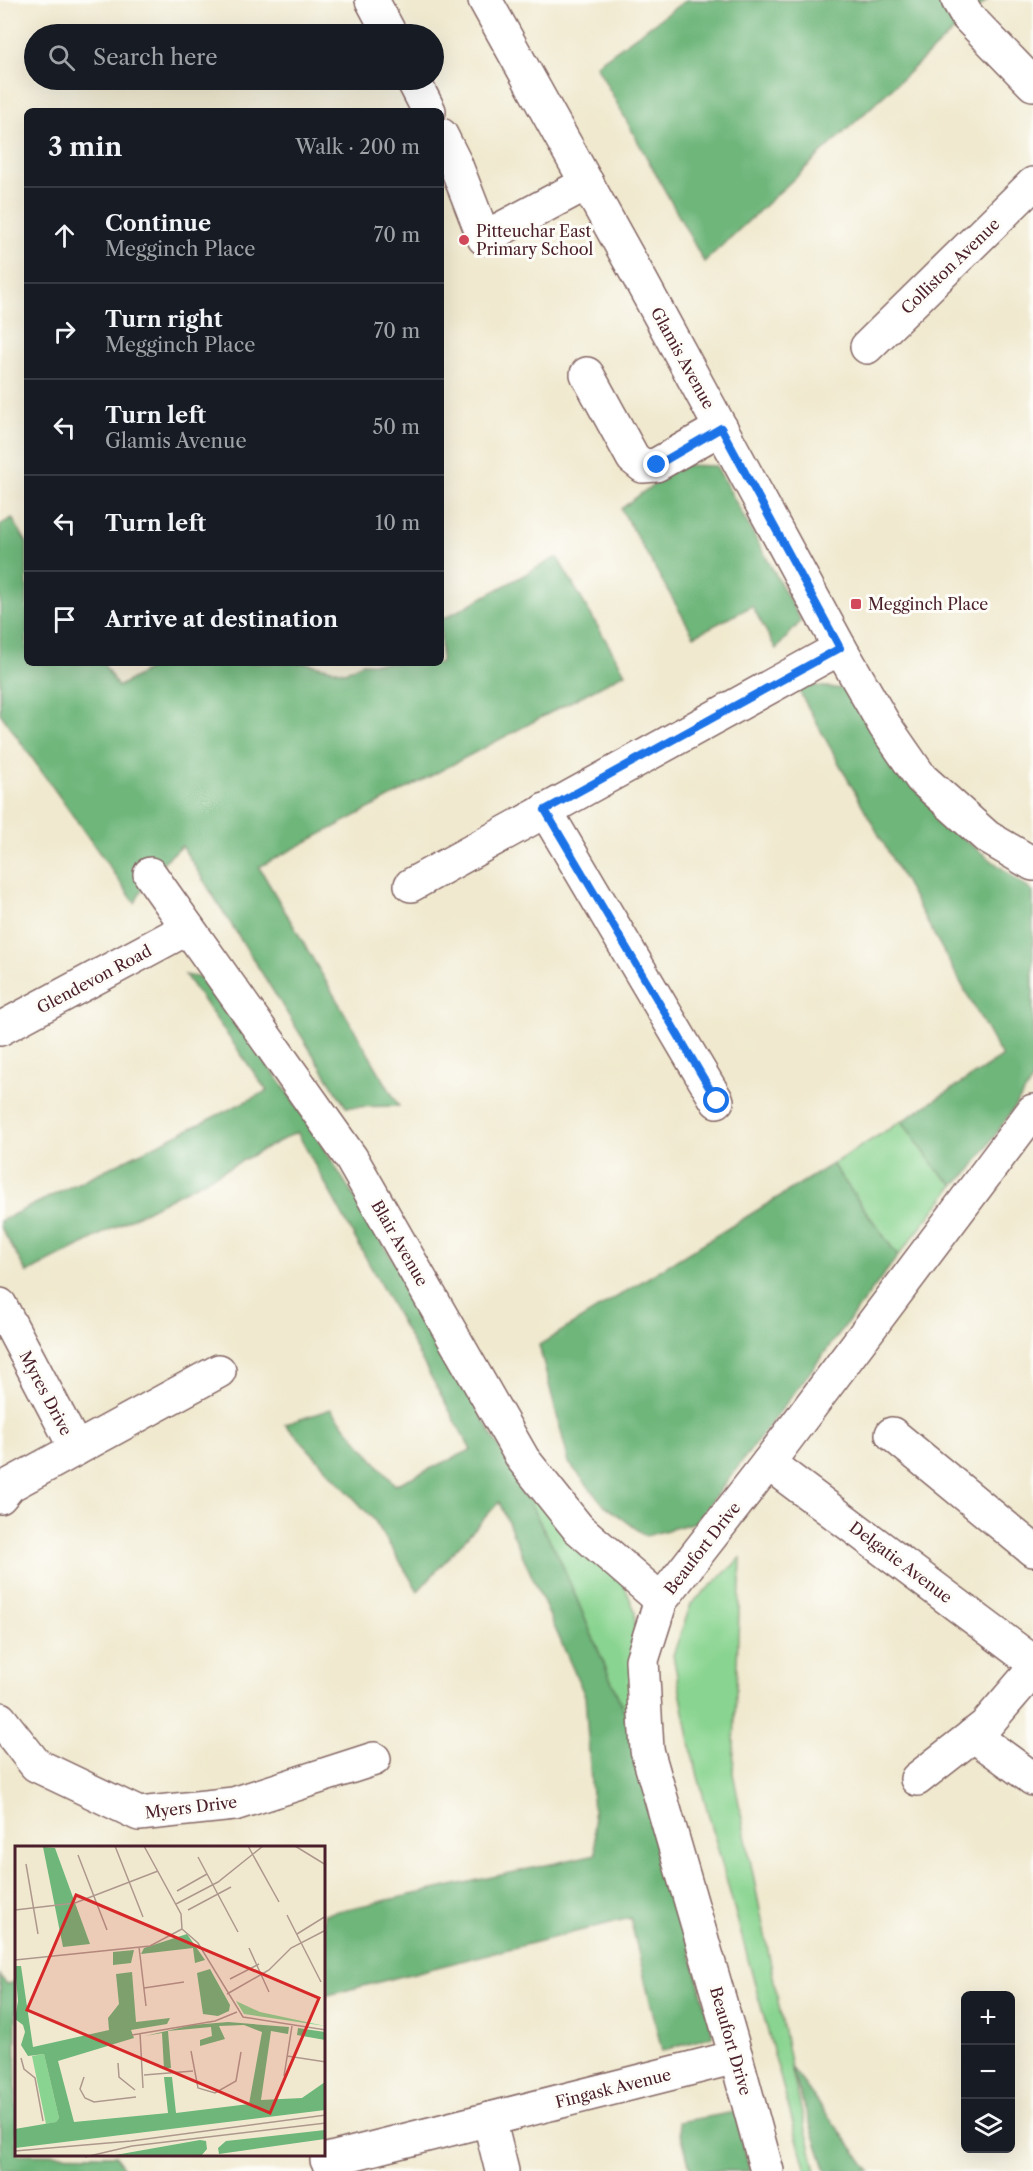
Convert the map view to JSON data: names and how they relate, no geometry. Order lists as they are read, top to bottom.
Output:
{
  "streets": {
    "street": [
      "Colliston Avenue",
      "Glamis Avenue",
      "Glendevon Road",
      "Blair Avenue",
      "Myres Drive",
      "Beaufort Drive",
      "Delgatie Avenue",
      "Myers Drive",
      "Fingask Avenue"
    ]
  },
  "crossings": [
    ["Glendevon Road", "Blair Avenue"],
    ["Blair Avenue", "Beaufort Drive"],
    ["Beaufort Drive", "Delgatie Avenue"],
    ["Beaufort Drive", "Fingask Avenue"]
  ],
  "places": {
    "other": ["Pitteuchar East Primary School"],
    "transit": ["Megginch Place"]
  },
  "page": {
    "search": "Search here",
    "heading": ["3 min", "Walk · 200 m"],
    "list": [
      ["Continue", "Megginch Place", "70 m"],
      ["Turn right", "Megginch Place", "70 m"],
      ["Turn left", "Glamis Avenue", "50 m"],
      ["Turn left", "10 m"],
      "Arrive at destination"
    ],
    "map_buttons": ["+", "−"]
  }
}
